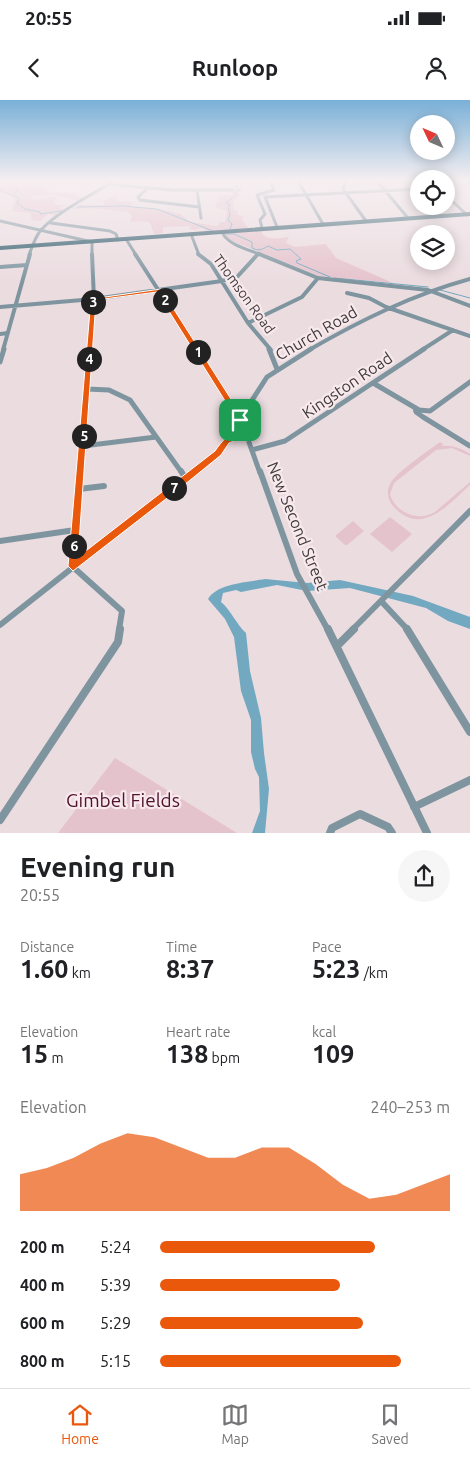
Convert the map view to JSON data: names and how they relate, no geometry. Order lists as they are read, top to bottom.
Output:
{
  "streets": {
    "street": [
      "Thomson Road",
      "Church Road",
      "Kingston Road",
      "New Second Street"
    ]
  },
  "crossings": [
    ["Thomson Road", "Church Road"],
    ["Church Road", "New Second Street"],
    ["Kingston Road", "New Second Street"]
  ],
  "parks": ["Gimbel Fields"],
  "north": "top left",
  "page": {
    "status": "20:55",
    "header": "Runloop",
    "pins": [
      "2",
      "3",
      "1",
      "4",
      "5",
      "7",
      "6"
    ],
    "heading": ["Evening run", "20:55"],
    "stats": [
      ["Distance", "1.60 km"],
      ["Time", "8:37"],
      ["Pace", "5:23 /km"],
      ["Elevation", "15 m"],
      ["Heart rate", "138 bpm"],
      ["kcal", "109"]
    ],
    "chart": ["Elevation", "240–253 m"],
    "list": [
      {
        "name": "200 m",
        "note": "5:24"
      },
      {
        "name": "400 m",
        "note": "5:39"
      },
      {
        "name": "600 m",
        "note": "5:29"
      },
      {
        "name": "800 m",
        "note": "5:15"
      }
    ],
    "tabs": ["Home", "Map", "Saved"]
  }
}
